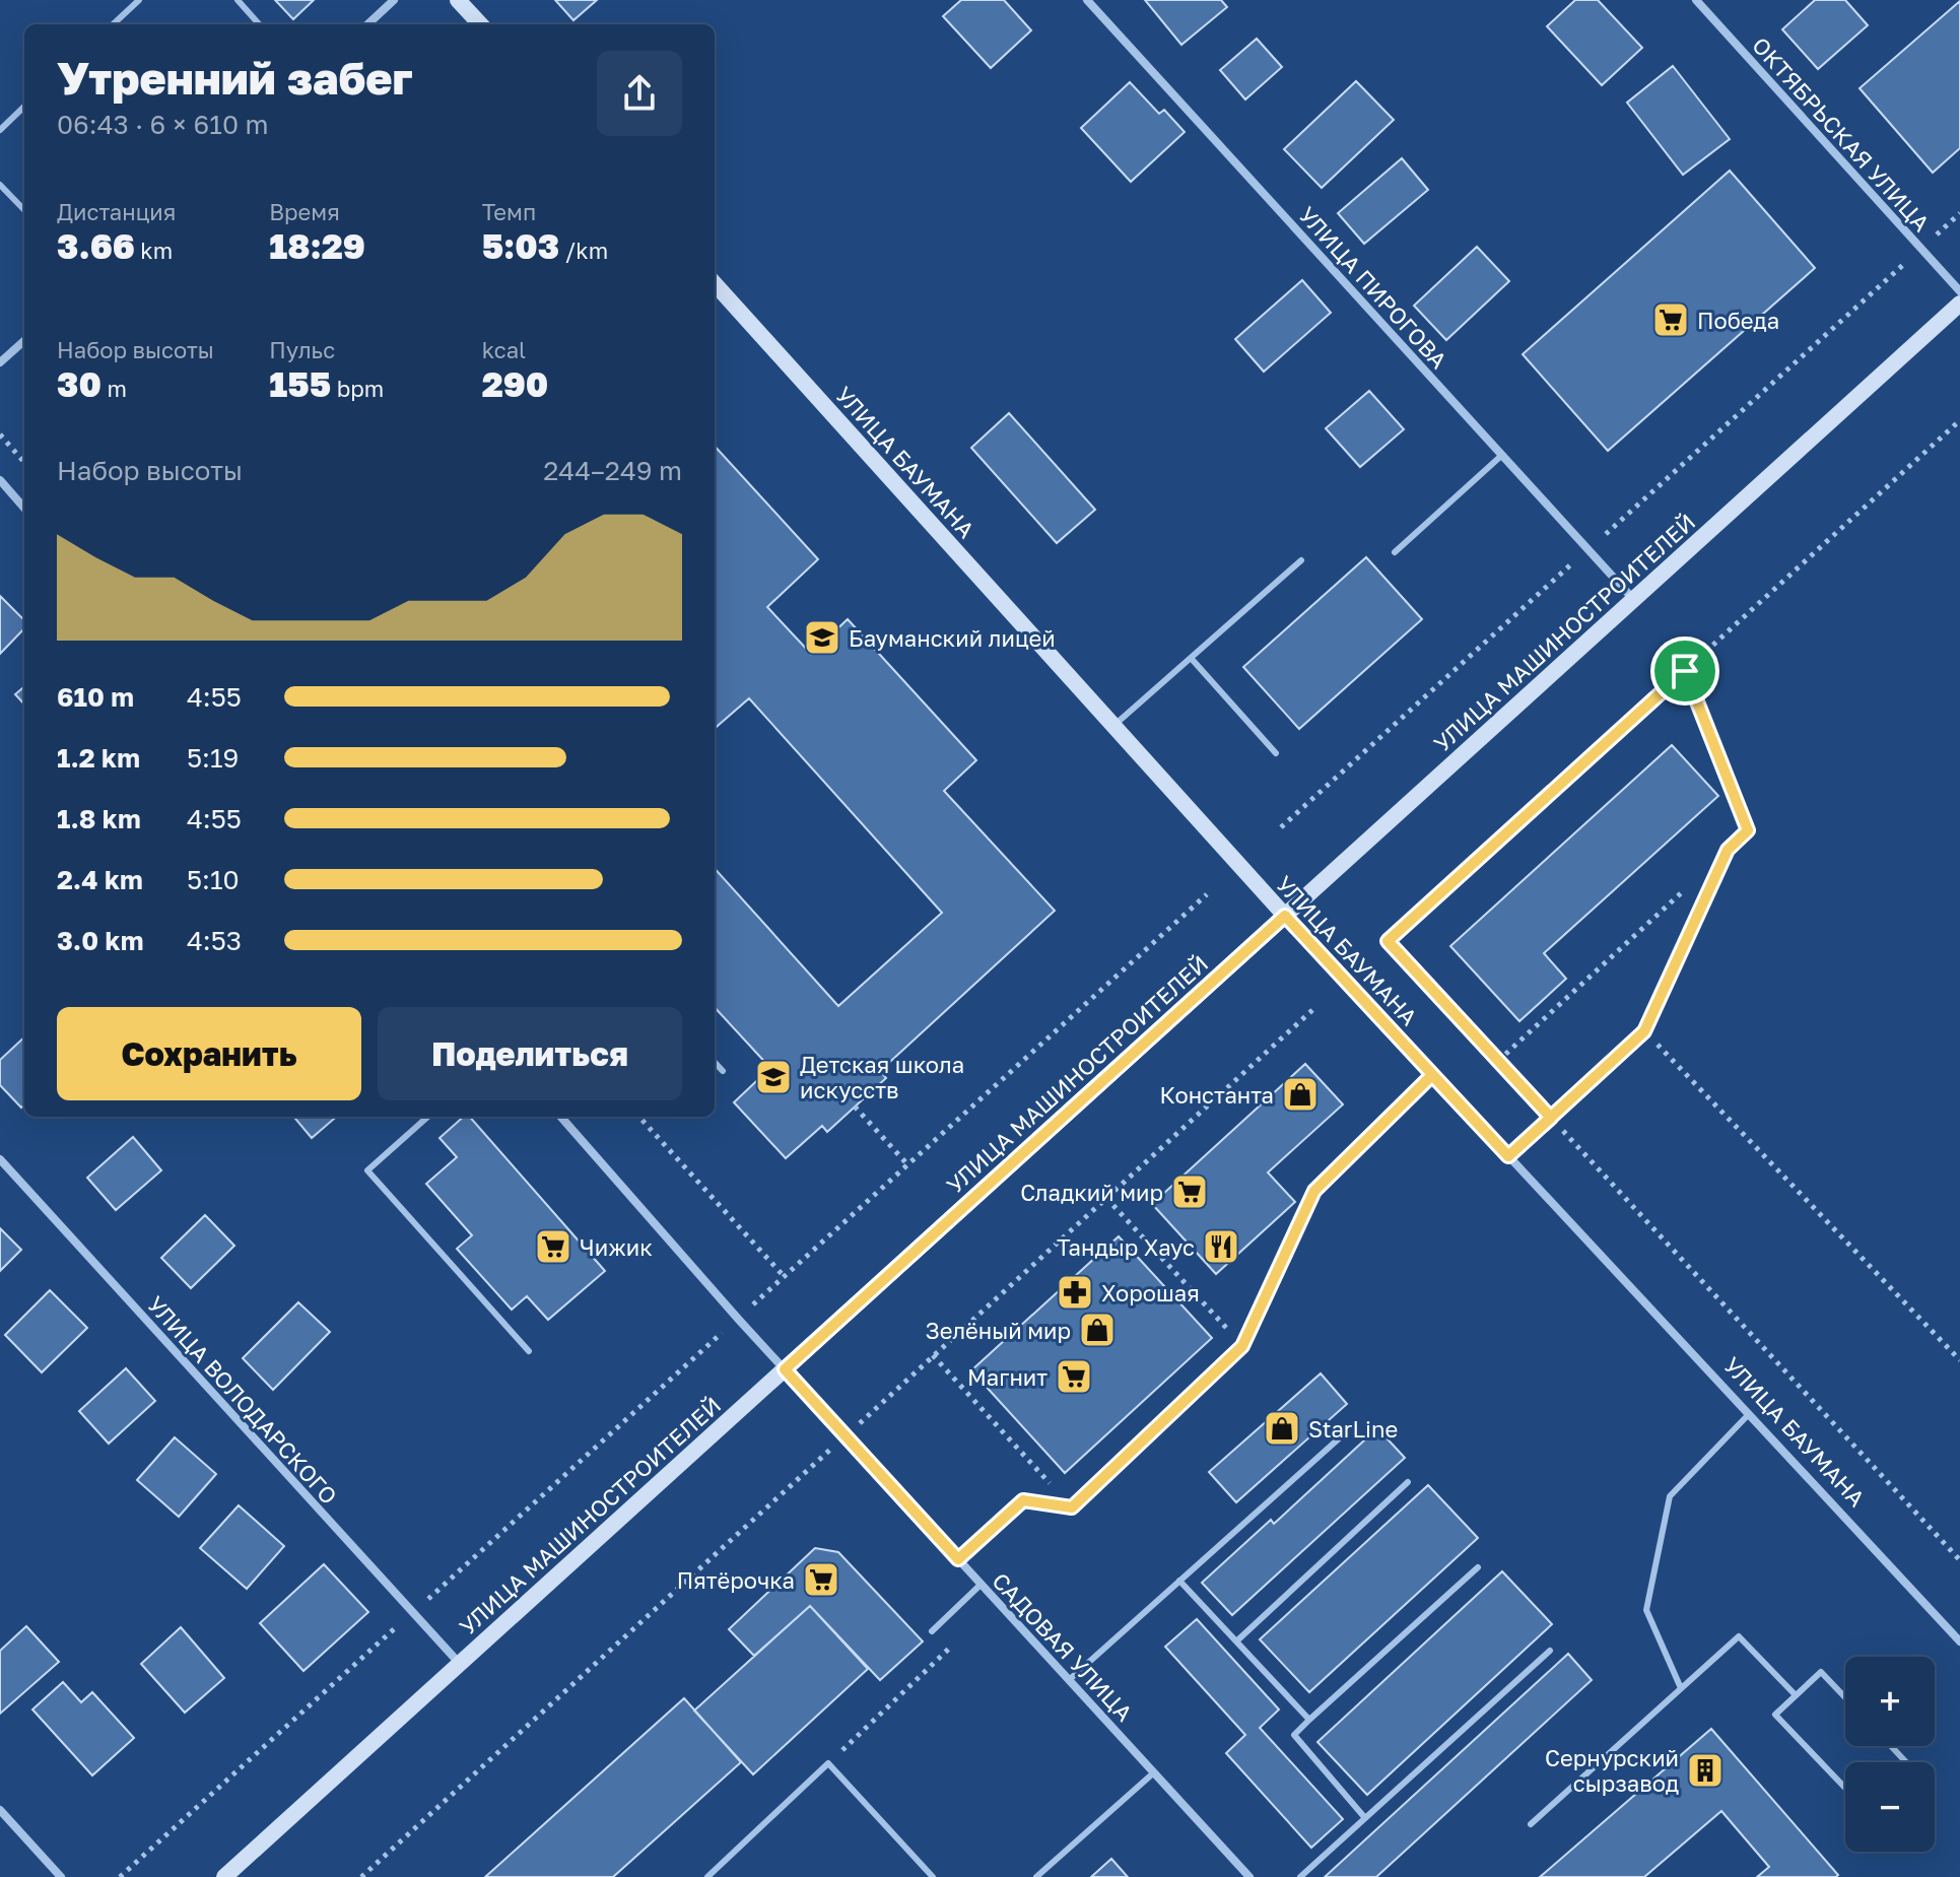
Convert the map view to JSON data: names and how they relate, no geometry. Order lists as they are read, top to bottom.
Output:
{
  "streets": {
    "main road": ["УЛИЦА БАУМАНА", "УЛИЦА МАШИНОСТРОИТЕЛЕЙ"],
    "street": [
      "ОКТЯБРЬСКАЯ УЛИЦА",
      "УЛИЦА ПИРОГОВА",
      "УЛИЦА ВОЛОДАРСКОГО",
      "САДОВАЯ УЛИЦА"
    ]
  },
  "crossings": [
    ["УЛИЦА ПИРОГОВА", "УЛИЦА МАШИНОСТРОИТЕЛЕЙ"],
    ["УЛИЦА БАУМАНА", "УЛИЦА МАШИНОСТРОИТЕЛЕЙ"],
    ["УЛИЦА МАШИНОСТРОИТЕЛЕЙ", "УЛИЦА ВОЛОДАРСКОГО"],
    ["УЛИЦА МАШИНОСТРОИТЕЛЕЙ", "САДОВАЯ УЛИЦА"]
  ],
  "places": {
    "supermarket": [
      "Победа",
      "Сладкий мир",
      "Чижик",
      "Магнит",
      "Пятёрочка"
    ],
    "school or university": ["Бауманский лицей", "Детская школа искусств"],
    "shop": ["Константа", "Зелёный мир", "StarLine"],
    "restaurant": ["Тандыр Хаус"],
    "pharmacy": ["Хорошая"],
    "building": ["Сернурский сырзавод"]
  },
  "page": {
    "heading": ["Утренний забег", "06:43 · 6 × 610 m"],
    "stats": [
      ["Дистанция", "3.66 km"],
      ["Время", "18:29"],
      ["Темп", "5:03 /km"],
      ["Набор высоты", "30 m"],
      ["Пульс", "155 bpm"],
      ["kcal", "290"]
    ],
    "chart": ["Набор высоты", "244–249 m"],
    "list": [
      {
        "name": "610 m",
        "note": "4:55"
      },
      {
        "name": "1.2 km",
        "note": "5:19"
      },
      {
        "name": "1.8 km",
        "note": "4:55"
      },
      {
        "name": "2.4 km",
        "note": "5:10"
      },
      {
        "name": "3.0 km",
        "note": "4:53"
      }
    ],
    "buttons": ["Сохранить", "Поделиться"],
    "map_buttons": ["+", "−"]
  }
}
